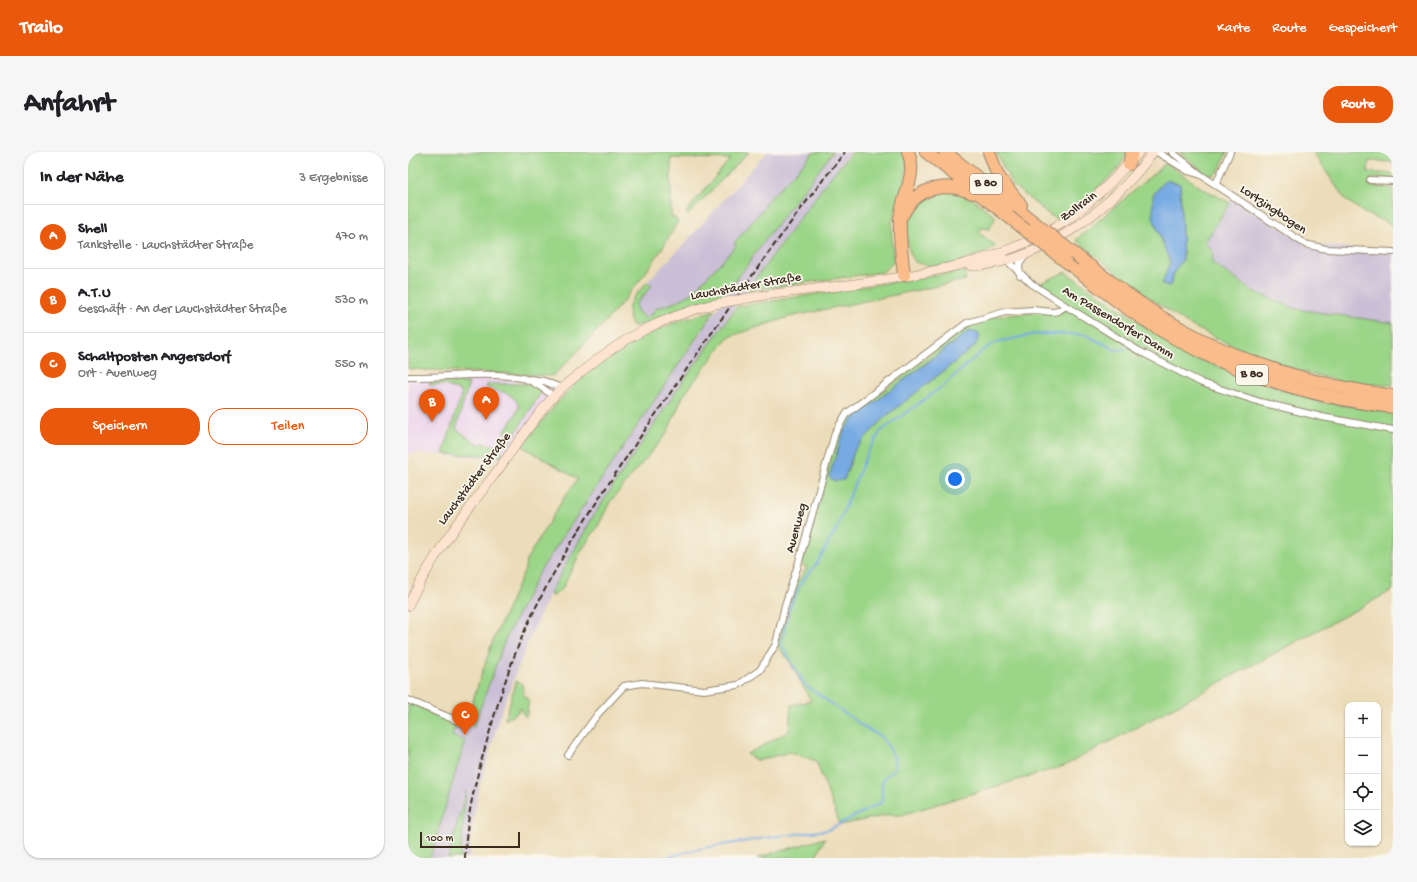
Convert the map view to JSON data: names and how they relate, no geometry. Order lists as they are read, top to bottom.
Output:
{
  "streets": {
    "highway": ["B 80"],
    "main road": ["Zollrain", "Lauchstädter Straße"],
    "street": ["Lortzingbogen", "Am Passendorfer Damm", "Auenweg"]
  },
  "crossings": [
    ["Zollrain", "Lauchstädter Straße"],
    ["Zollrain", "Am Passendorfer Damm"],
    ["Lauchstädter Straße", "Am Passendorfer Damm"],
    ["Am Passendorfer Damm", "Auenweg"]
  ],
  "scale_bar": "100 m",
  "page": {
    "header": "Trailo",
    "nav": ["Karte", "Route", "Gespeichert"],
    "buttons": [
      "Route",
      ["Speichern", "Teilen"]
    ],
    "title": "Anfahrt",
    "heading": ["In der Nähe", "3 Ergebnisse"],
    "list": [
      {
        "mark": "A",
        "name": "Shell",
        "note": "Tankstelle · Lauchstädter Straße",
        "value": "470 m"
      },
      {
        "mark": "B",
        "name": "A.T.U",
        "note": "Geschäft · An der Lauchstädter Straße",
        "value": "530 m"
      },
      {
        "mark": "C",
        "name": "Schaltposten Angersdorf",
        "note": "Ort · Auenweg",
        "value": "550 m"
      }
    ],
    "pins": ["A", "B", "C"],
    "map_buttons": ["+", "−"],
    "scale": "100 m"
  }
}
